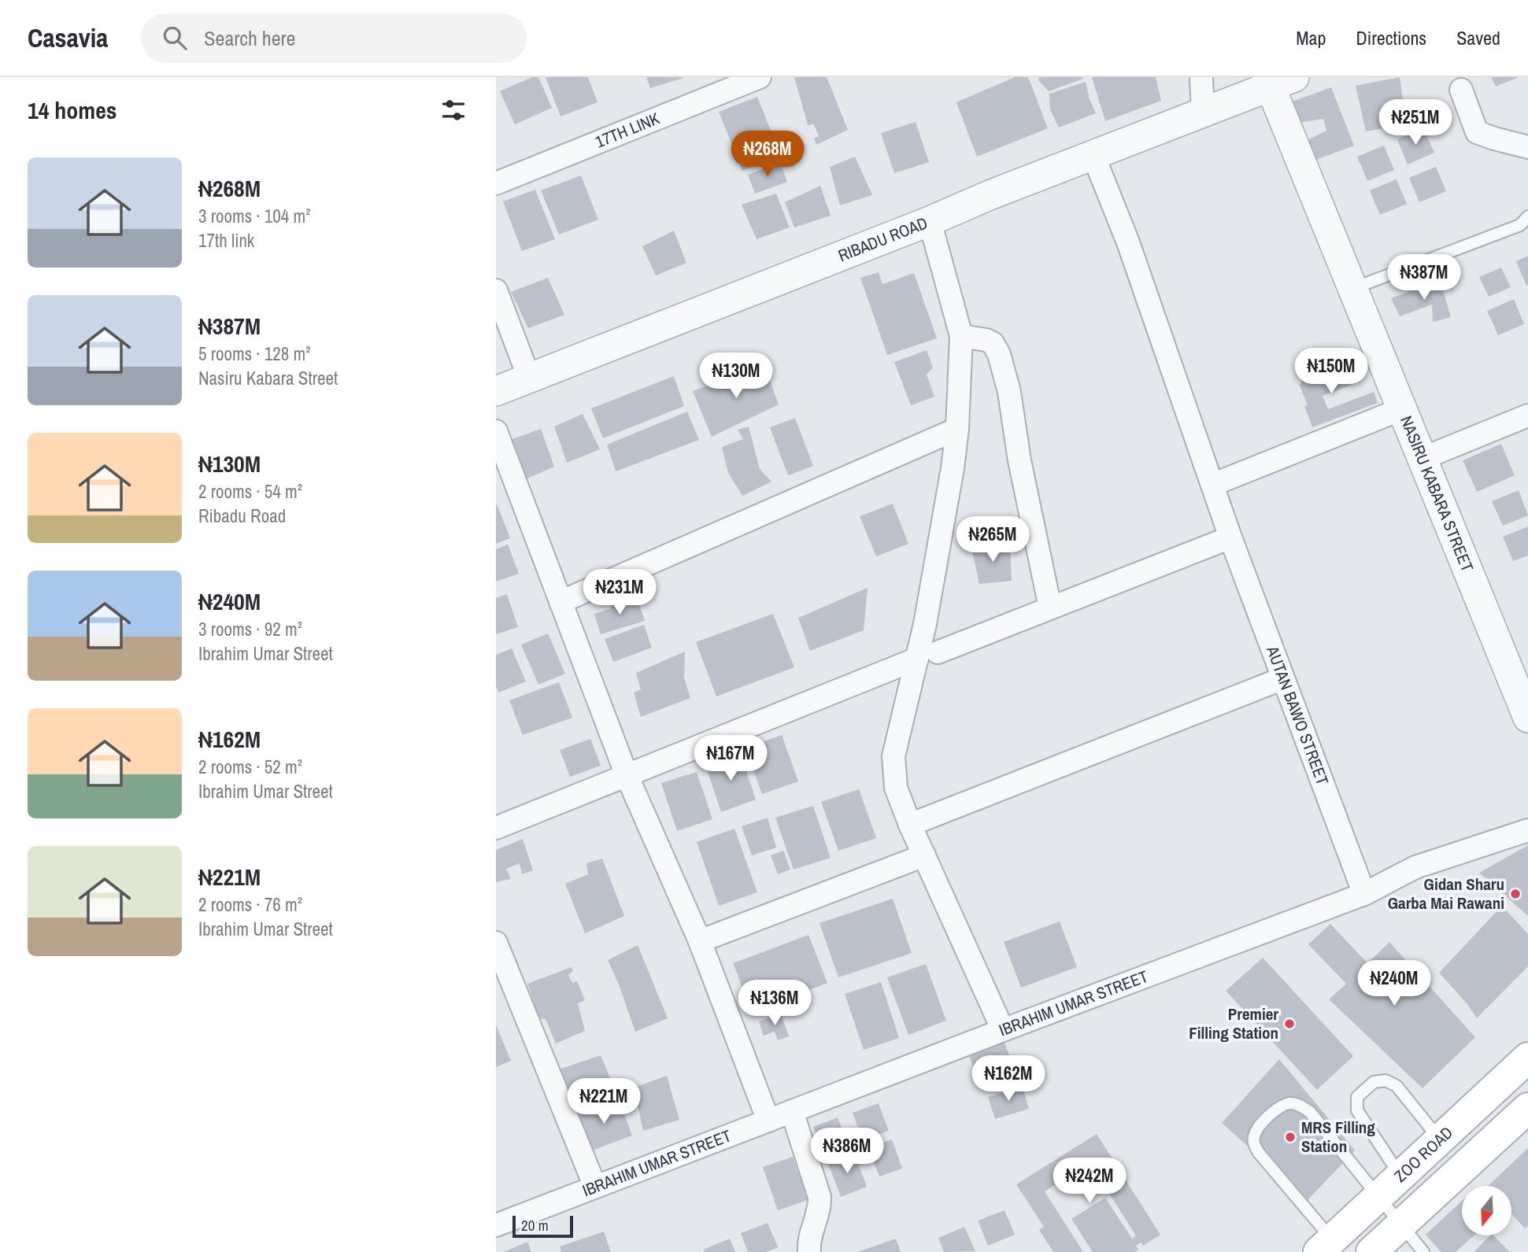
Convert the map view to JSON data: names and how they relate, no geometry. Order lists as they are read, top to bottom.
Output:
{
  "streets": {
    "main road": ["ZOO ROAD"],
    "street": [
      "17TH LINK",
      "RIBADU ROAD",
      "NASIRU KABARA STREET",
      "AUTAN BAWO STREET",
      "IBRAHIM UMAR STREET"
    ]
  },
  "crossings": [
    ["RIBADU ROAD", "NASIRU KABARA STREET"],
    ["RIBADU ROAD", "AUTAN BAWO STREET"],
    ["AUTAN BAWO STREET", "IBRAHIM UMAR STREET"]
  ],
  "places": ["Gidan Sharu Garba Mai Rawani", "Premier Filling Station", "MRS Filling Station"],
  "scale_bar": "20 m",
  "north": "bottom",
  "page": {
    "header": "Casavia",
    "search": "Search here",
    "nav": ["Map", "Directions", "Saved"],
    "heading": "14 homes",
    "price": [
      "₦251M",
      "₦268M",
      "₦387M",
      "₦150M",
      "₦130M",
      "₦265M",
      "₦231M",
      "₦167M",
      "₦240M",
      "₦136M",
      "₦162M",
      "₦221M",
      "₦386M",
      "₦242M"
    ],
    "list": [
      {
        "name": "₦268M",
        "note": "3 rooms · 104 m² · 17th link"
      },
      {
        "name": "₦387M",
        "note": "5 rooms · 128 m² · Nasiru Kabara Street"
      },
      {
        "name": "₦130M",
        "note": "2 rooms · 54 m² · Ribadu Road"
      },
      {
        "name": "₦240M",
        "note": "3 rooms · 92 m² · Ibrahim Umar Street"
      },
      {
        "name": "₦162M",
        "note": "2 rooms · 52 m² · Ibrahim Umar Street"
      },
      {
        "name": "₦221M",
        "note": "2 rooms · 76 m² · Ibrahim Umar Street"
      }
    ],
    "scale": "20 m"
  }
}
